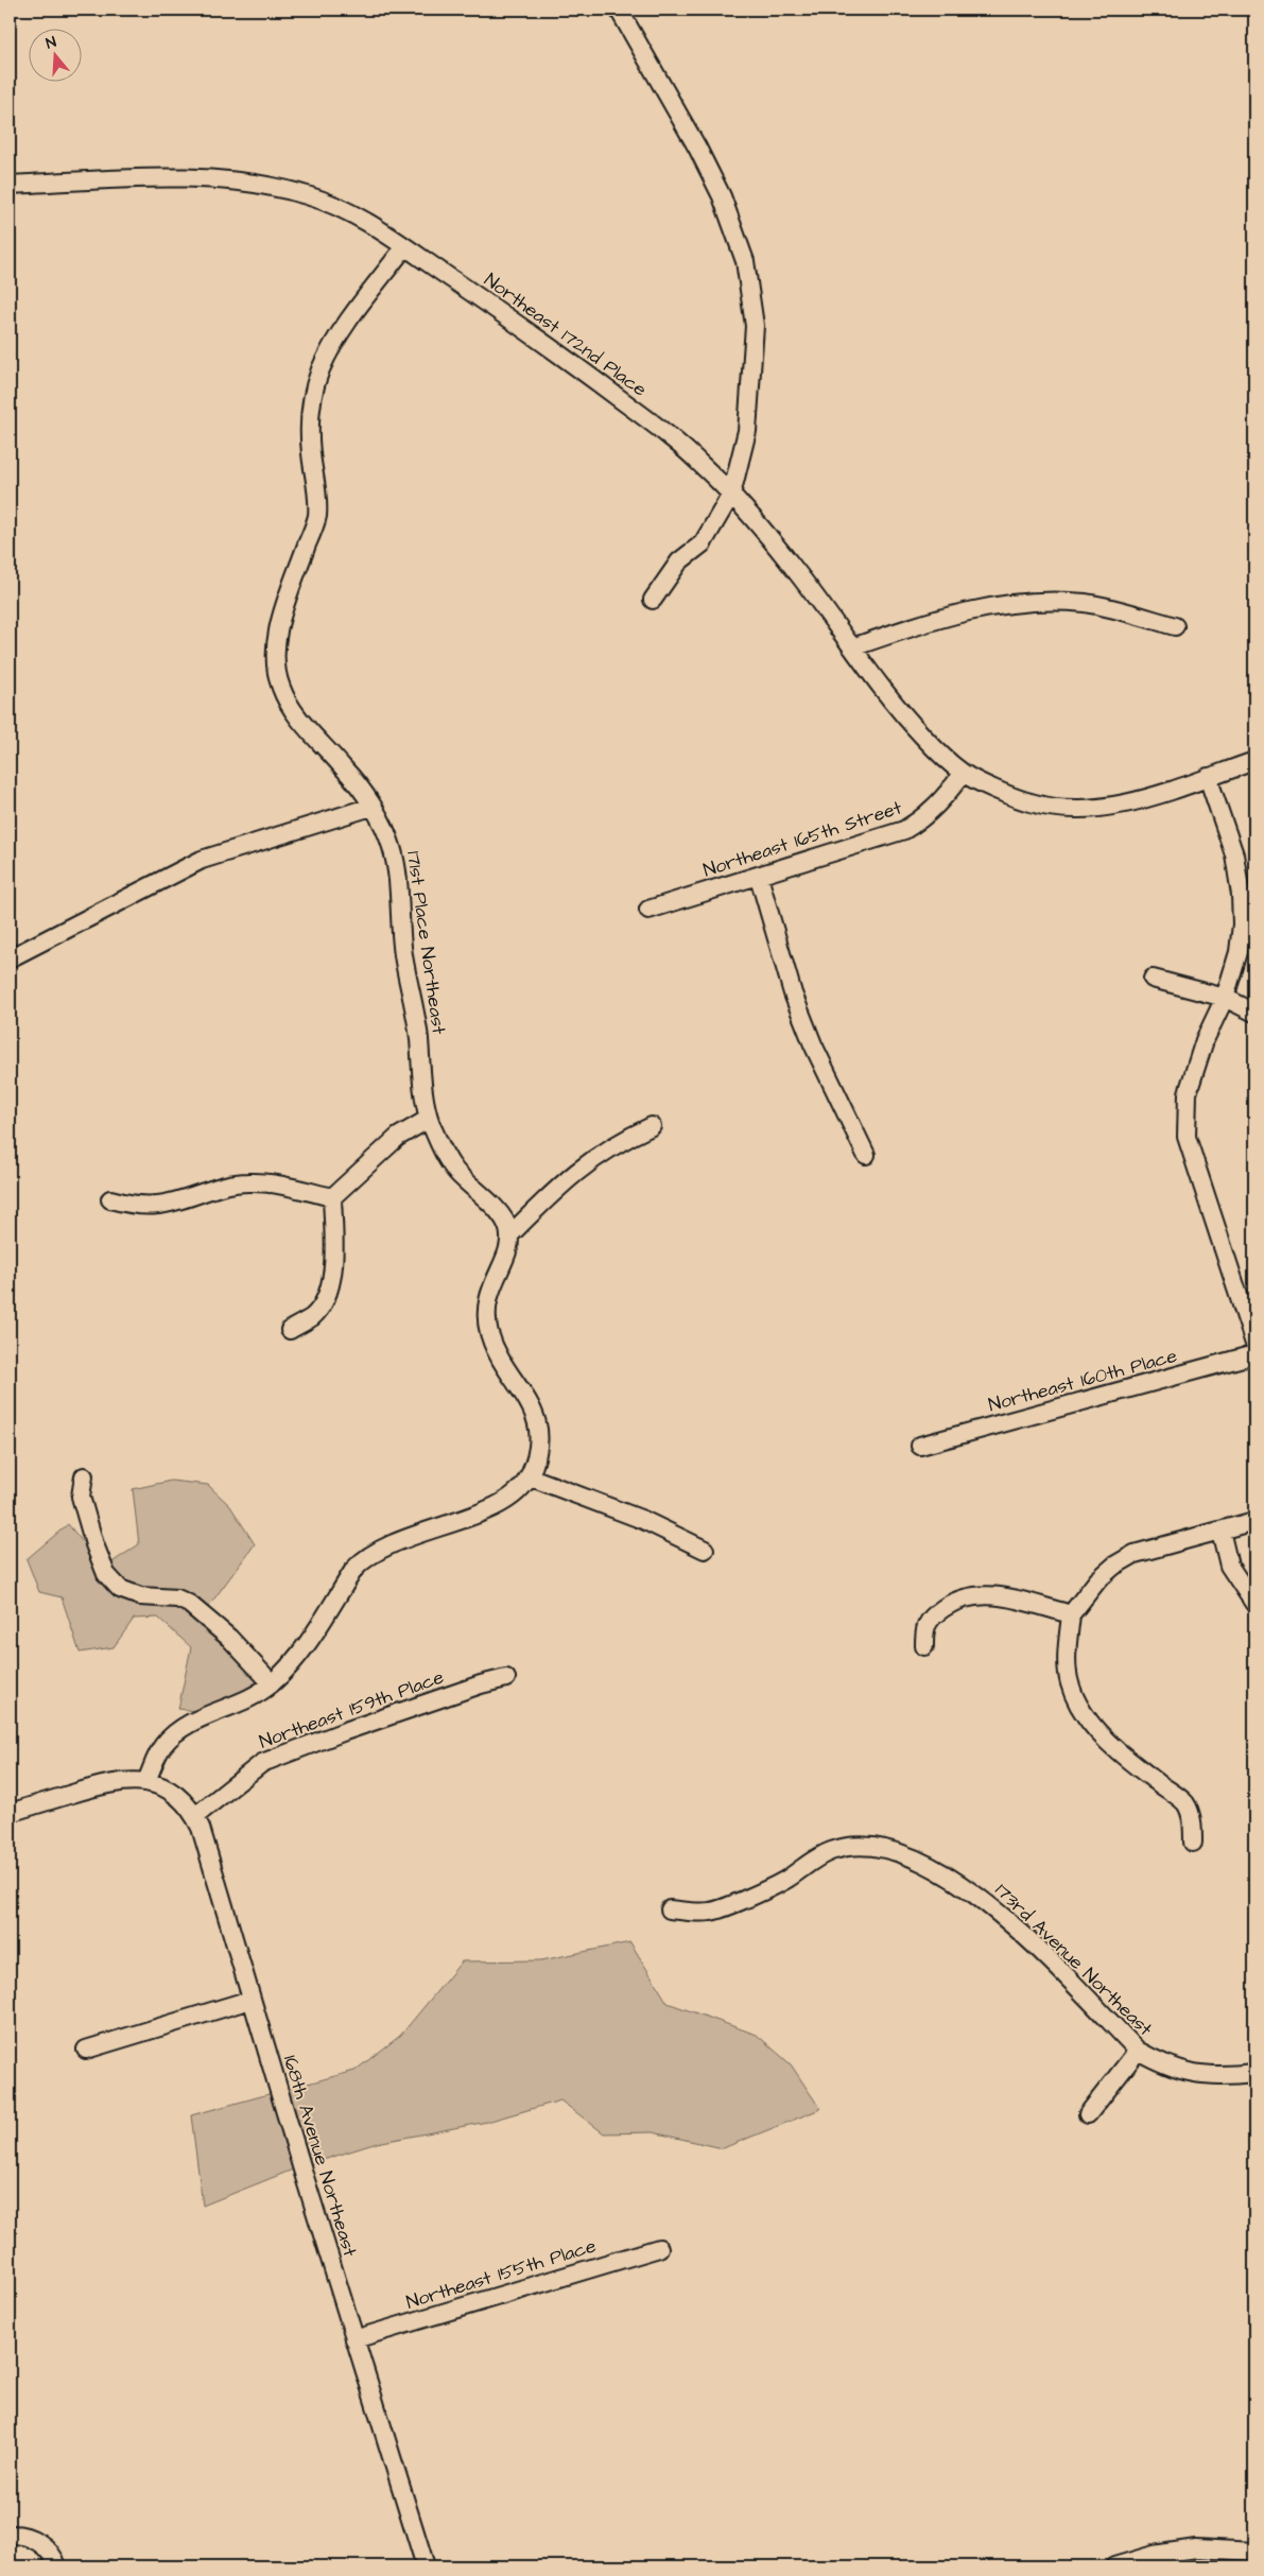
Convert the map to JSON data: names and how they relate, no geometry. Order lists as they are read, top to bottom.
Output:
{
  "streets": {
    "street": [
      "Northeast 172nd Place",
      "Northeast 165th Street",
      "171st Place Northeast",
      "Northeast 160th Place",
      "Northeast 159th Place",
      "173rd Avenue Northeast",
      "168th Avenue Northeast",
      "Northeast 155th Place"
    ]
  },
  "crossings": [
    ["Northeast 172nd Place", "Northeast 165th Street"],
    ["Northeast 172nd Place", "171st Place Northeast"],
    ["Northeast 159th Place", "168th Avenue Northeast"],
    ["168th Avenue Northeast", "Northeast 155th Place"]
  ],
  "north": "top"
}
